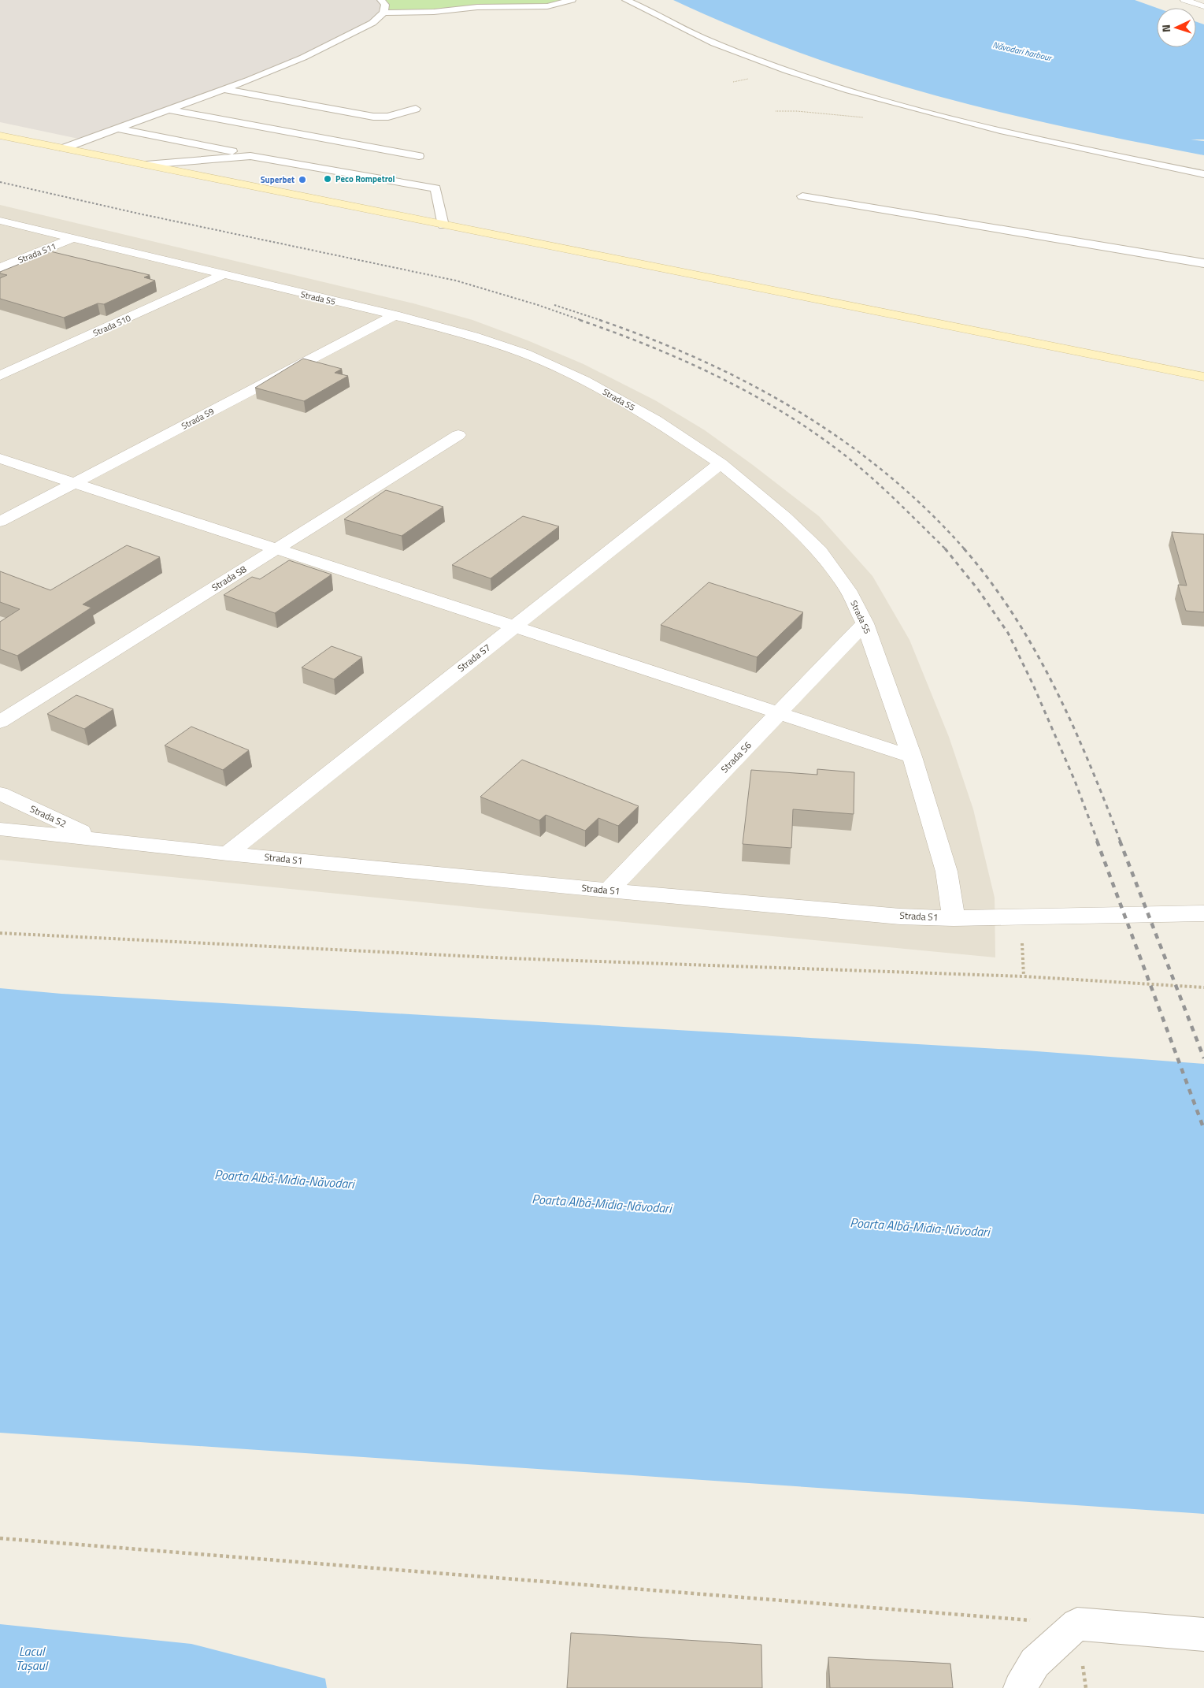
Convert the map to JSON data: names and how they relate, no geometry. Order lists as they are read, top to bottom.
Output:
{
  "streets": {
    "street": [
      "Strada S11",
      "Strada S5",
      "Strada S10",
      "Strada S9",
      "Strada S8",
      "Strada S7",
      "Strada S6",
      "Strada S2",
      "Strada S1"
    ]
  },
  "crossings": [
    ["Strada S11", "Strada S5"],
    ["Strada S5", "Strada S10"],
    ["Strada S5", "Strada S9"],
    ["Strada S5", "Strada S7"],
    ["Strada S5", "Strada S6"],
    ["Strada S5", "Strada S1"],
    ["Strada S7", "Strada S1"],
    ["Strada S6", "Strada S1"],
    ["Strada S2", "Strada S1"]
  ],
  "water": ["Năvodari harbour", "Poarta Albă-Midia-Năvodari", "Lacul Tașaul"],
  "places": ["Peco Rompetrol", "Superbet"],
  "north": "left"
}
